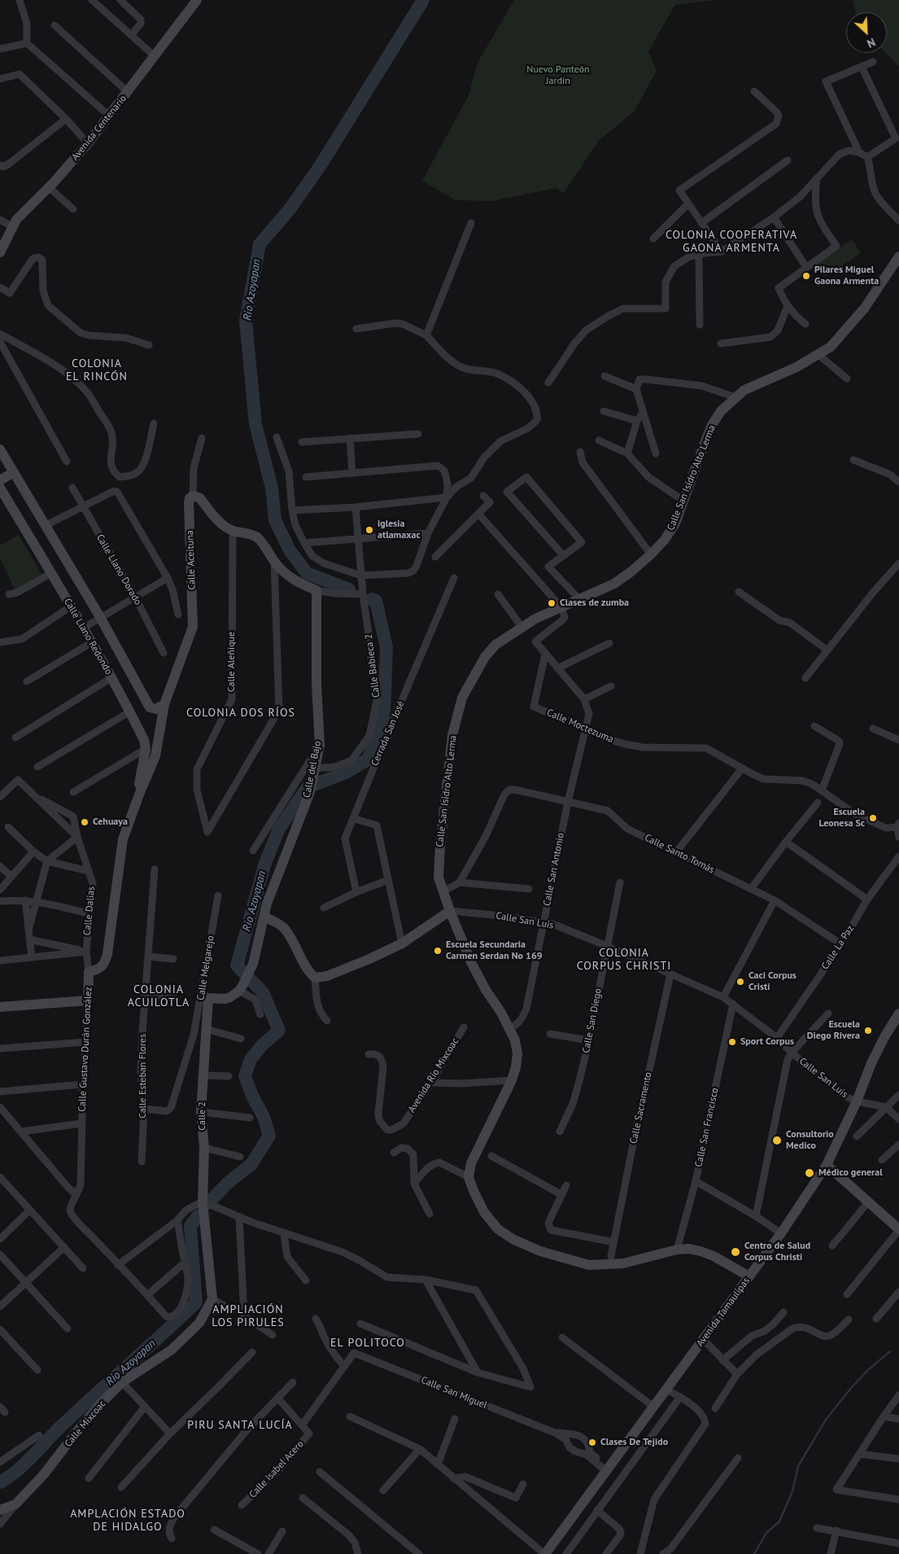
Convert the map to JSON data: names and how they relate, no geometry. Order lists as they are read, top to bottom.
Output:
{
  "streets": {
    "street": [
      "Avenida Centenario",
      "Calle San Isidro Alto Lerma",
      "Calle Aceituna",
      "Calle Llano Dorado",
      "Calle Llano Redondo",
      "Calle Aleñique",
      "Calle Babieca 2",
      "Calle Moctezuma",
      "Cerrada San José",
      "Calle del Bajo",
      "Calle Santo Tomás",
      "Calle San Antonio",
      "Calle Dalias",
      "Calle San Luis",
      "Calle La Paz",
      "Calle Melgarejo",
      "Calle San Diego",
      "Calle Gustavo Durán González",
      "Avenida Río Mixcoac",
      "Calle Esteban Flores",
      "Calle Sacramento",
      "Calle 2",
      "Calle San Francisco",
      "Avenida Tamaulipas",
      "Calle San Miguel",
      "Calle Mixcoac",
      "Calle Isabel Acero"
    ]
  },
  "crossings": [
    ["Calle San Isidro Alto Lerma", "Calle San Antonio"],
    ["Calle San Isidro Alto Lerma", "Calle San Luis"],
    ["Calle Aceituna", "Calle Llano Redondo"],
    ["Calle Llano Redondo", "Calle Gustavo Durán González"],
    ["Calle Babieca 2", "Calle del Bajo"],
    ["Calle Moctezuma", "Calle San Antonio"],
    ["Calle Santo Tomás", "Calle San Antonio"],
    ["Calle Santo Tomás", "Calle La Paz"],
    ["Calle San Antonio", "Calle San Luis"],
    ["Calle Dalias", "Calle Gustavo Durán González"],
    ["Calle San Luis", "Calle La Paz"],
    ["Calle San Luis", "Calle San Diego"],
    ["Calle San Luis", "Calle Sacramento"],
    ["Calle San Luis", "Calle San Francisco"],
    ["Calle San Luis", "Avenida Tamaulipas"],
    ["Calle Melgarejo", "Calle Esteban Flores"],
    ["Calle Melgarejo", "Calle 2"],
    ["Avenida Tamaulipas", "Calle San Miguel"],
    ["Calle San Miguel", "Calle Isabel Acero"]
  ],
  "districts": [
    "COLONIA COOPERATIVA GAONA ARMENTA",
    "COLONIA EL RINCÓN",
    "COLONIA DOS RÍOS",
    "COLONIA CORPUS CHRISTI",
    "COLONIA ACUILOTLA",
    "AMPLIACIÓN LOS PIRULES",
    "EL POLITOCO",
    "PIRU SANTA LUCÍA",
    "AMPLACIÓN ESTADO DE HIDALGO"
  ],
  "water": ["Rio Azoyapan"],
  "parks": ["Nuevo Panteón Jardín"],
  "places": [
    "Pilares Miguel Gaona Armenta",
    "iglesia atlamaxac",
    "Clases de zumba",
    "Escuela Leonesa Sc",
    "Cehuaya",
    "Escuela Secundaria Carmen Serdan No 169",
    "Caci Corpus Cristi",
    "Escuela Diego Rivera",
    "Sport Corpus",
    "Consultorio Medico",
    "Médico general",
    "Centro de Salud Corpus Christi",
    "Clases De Tejido"
  ],
  "north": "bottom right"
}
